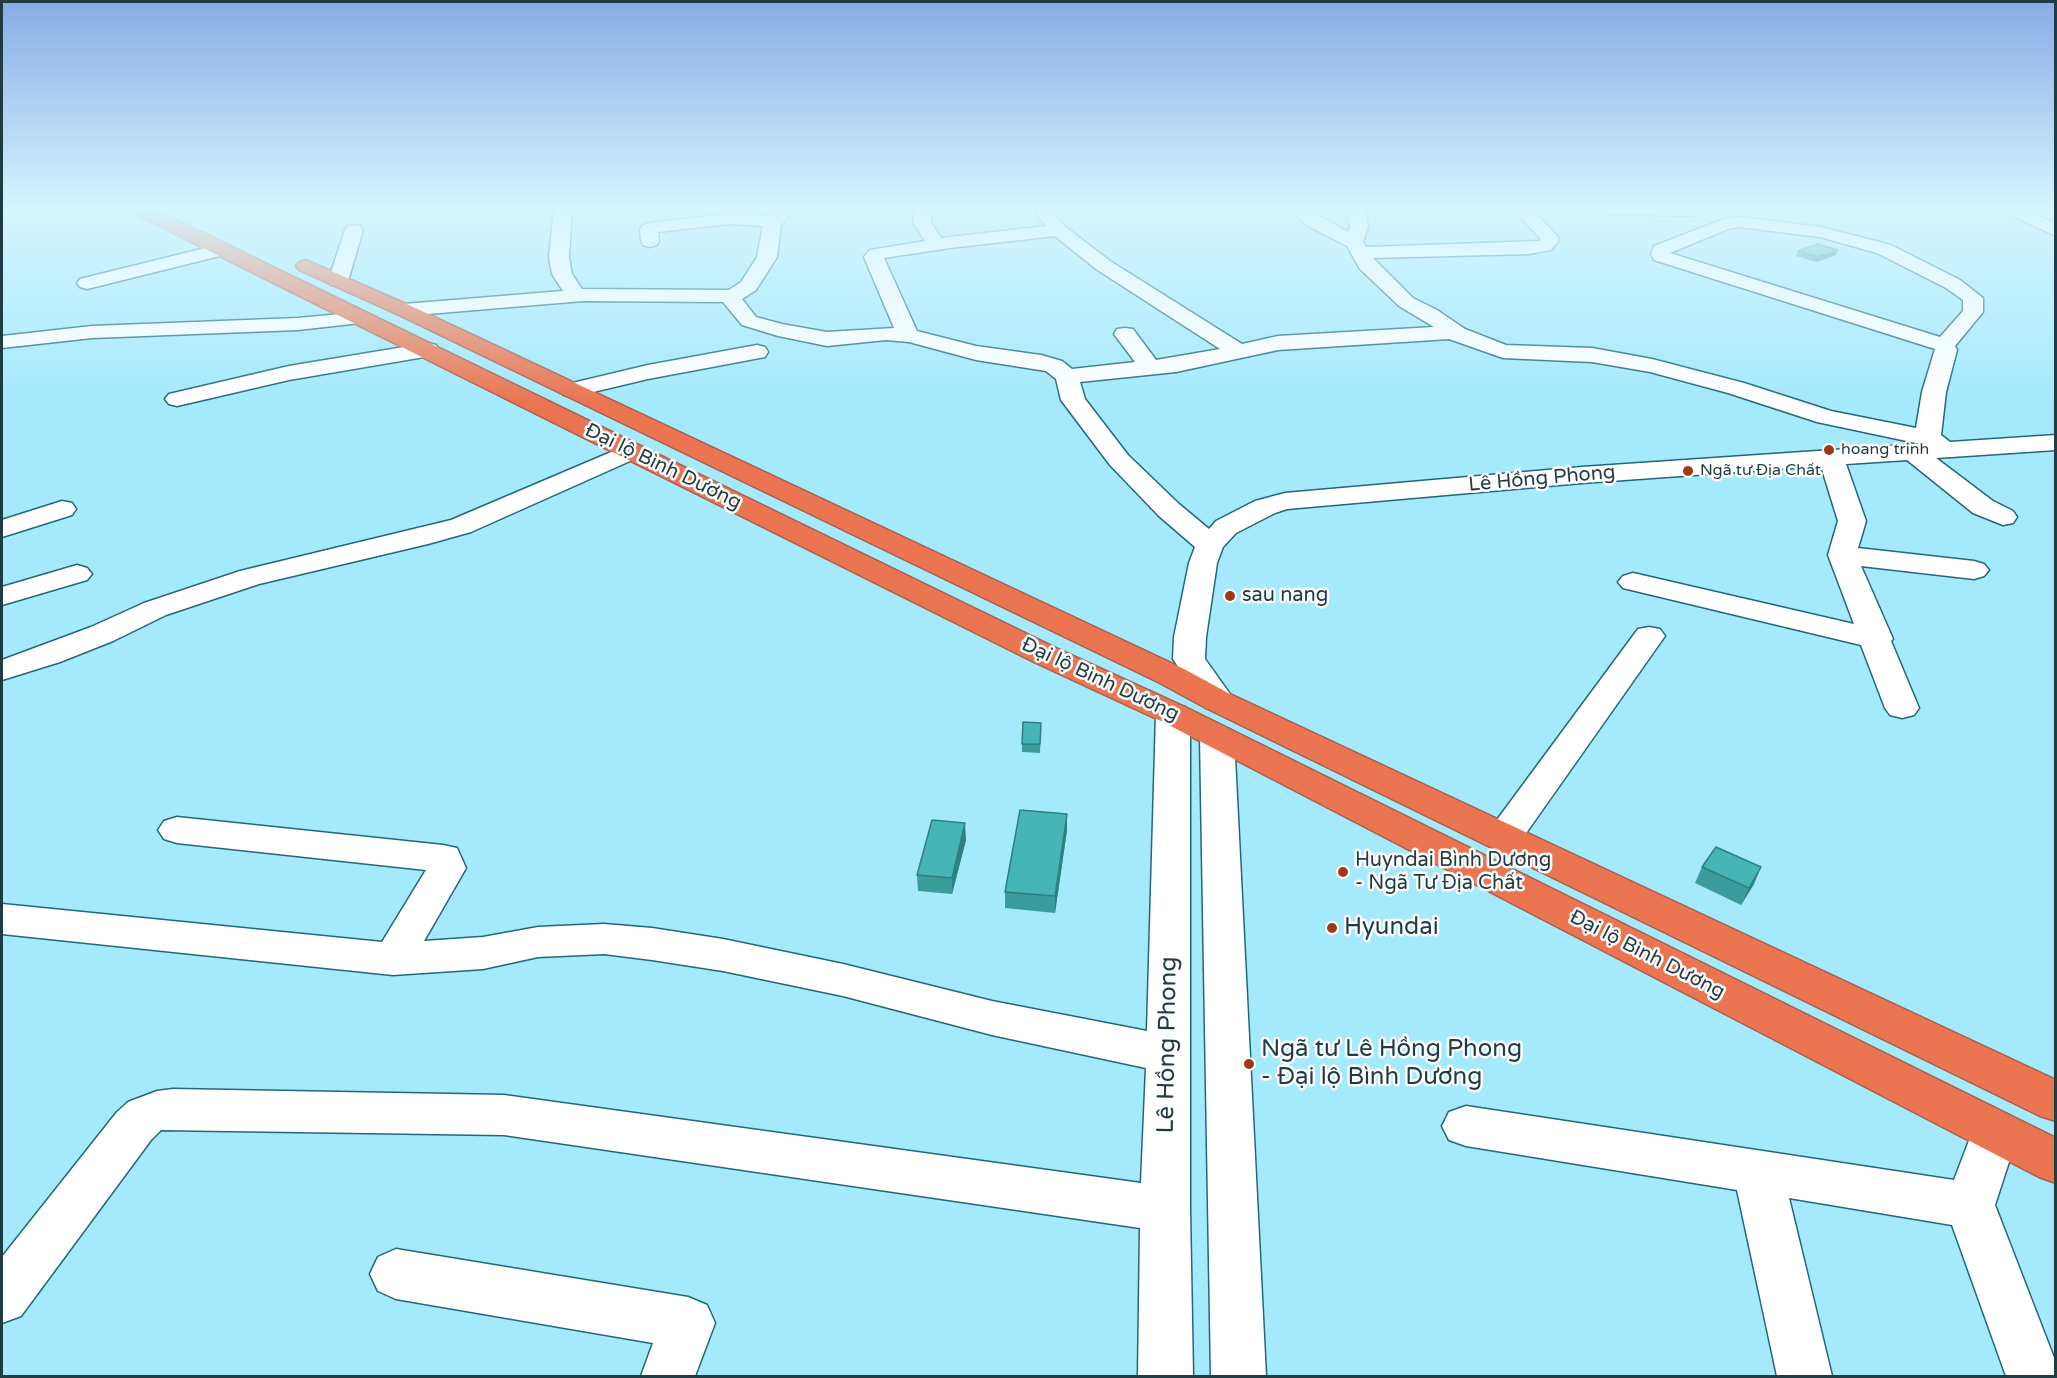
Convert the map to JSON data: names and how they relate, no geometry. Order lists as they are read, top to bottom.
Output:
{
  "streets": {
    "highway": ["Đại lộ Bình Dương"],
    "street": ["Lê Hồng Phong"]
  },
  "crossings": [
    ["Đại lộ Bình Dương", "Lê Hồng Phong"]
  ],
  "places": [
    "hoang trinh",
    "Ngã tư Địa Chất",
    "sau nang",
    "Huyndai Bình Dương - Ngã Tư Địa Chất",
    "Hyundai",
    "Ngã tư Lê Hồng Phong - Đại lộ Bình Dương"
  ]
}
